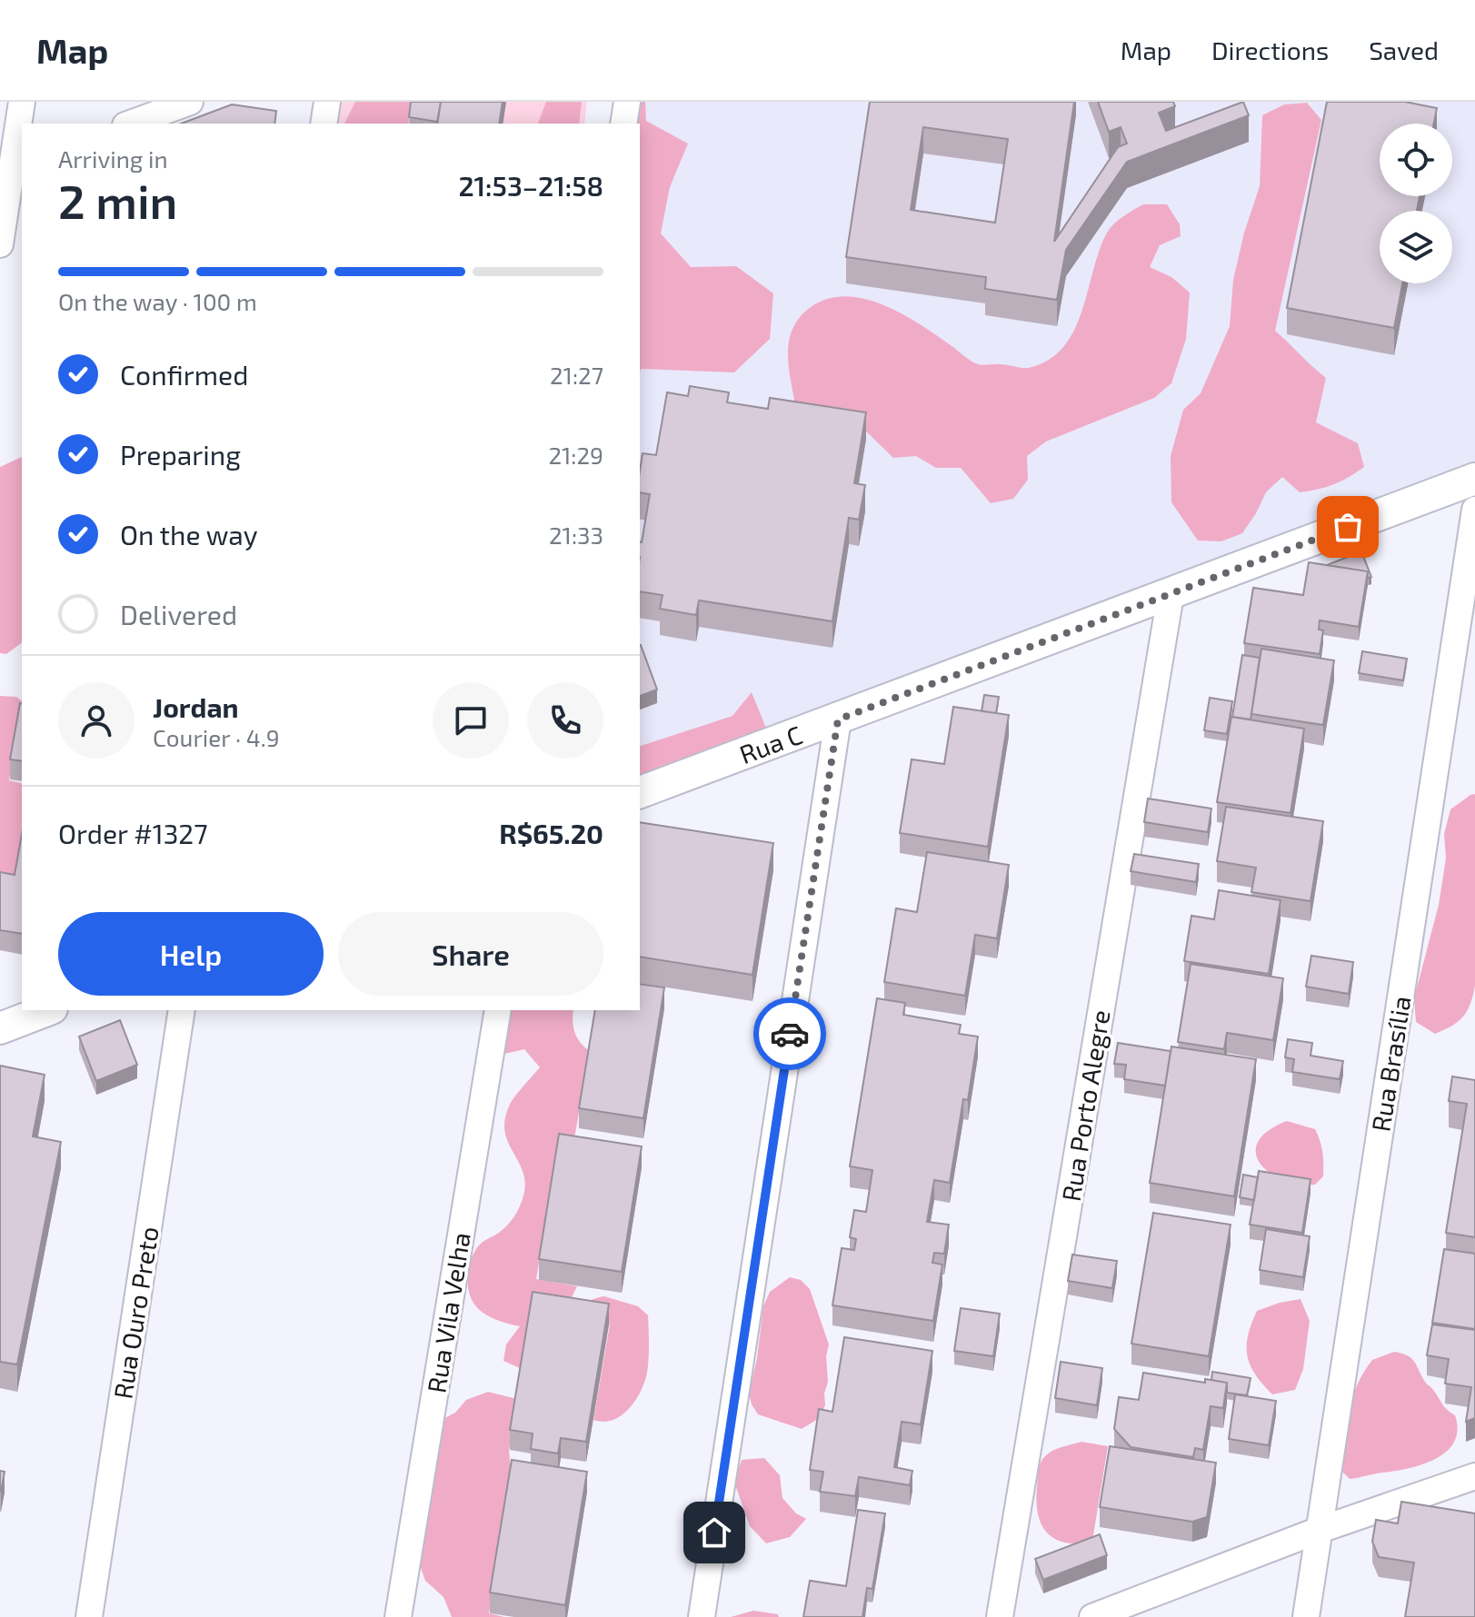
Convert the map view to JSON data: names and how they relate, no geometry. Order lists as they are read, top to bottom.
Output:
{
  "streets": {
    "street": [
      "Rua C",
      "Rua Brasília",
      "Rua Porto Alegre",
      "Rua Ouro Preto",
      "Rua Vila Velha"
    ]
  },
  "crossings": [
    ["Rua C", "Rua Porto Alegre"]
  ],
  "page": {
    "header": "Map",
    "nav": ["Map", "Directions", "Saved"],
    "heading": ["2 min", "Arriving in", "21:53–21:58"],
    "panel": [
      "Jordan",
      "Courier · 4.9",
      "Order #1327",
      "R$65.20"
    ],
    "bar": "On the way · 100 m",
    "list": [
      ["Confirmed", "21:27"],
      ["Preparing", "21:29"],
      ["On the way", "21:33"],
      "Delivered"
    ],
    "buttons": ["Help", "Share"]
  }
}
